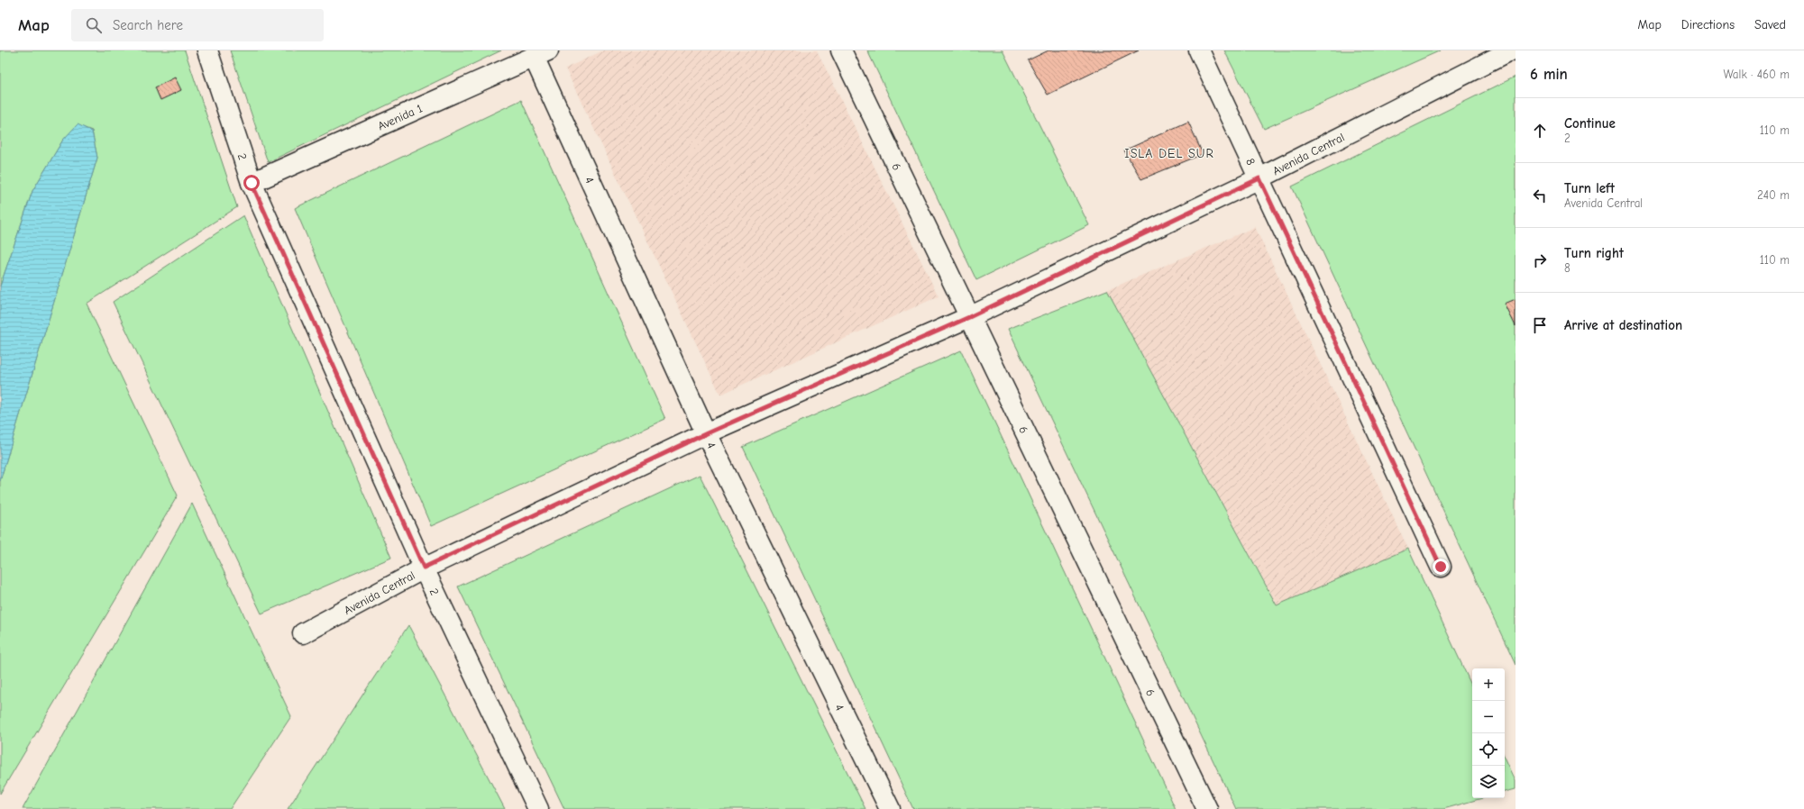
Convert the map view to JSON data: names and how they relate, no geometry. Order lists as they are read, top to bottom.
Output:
{
  "streets": {
    "street": [
      "Avenida 1",
      "Avenida Central",
      "2",
      "8",
      "6",
      "4"
    ]
  },
  "crossings": [
    ["Avenida 1", "2"],
    ["Avenida 1", "4"],
    ["Avenida Central", "2"],
    ["Avenida Central", "8"],
    ["Avenida Central", "6"],
    ["Avenida Central", "4"]
  ],
  "districts": ["ISLA DEL SUR"],
  "page": {
    "header": "Map",
    "search": "Search here",
    "nav": ["Map", "Directions", "Saved"],
    "heading": ["6 min", "Walk · 460 m"],
    "list": [
      ["Continue", "2", "110 m"],
      ["Turn left", "Avenida Central", "240 m"],
      ["Turn right", "8", "110 m"],
      "Arrive at destination"
    ],
    "map_buttons": ["+", "−"]
  }
}
